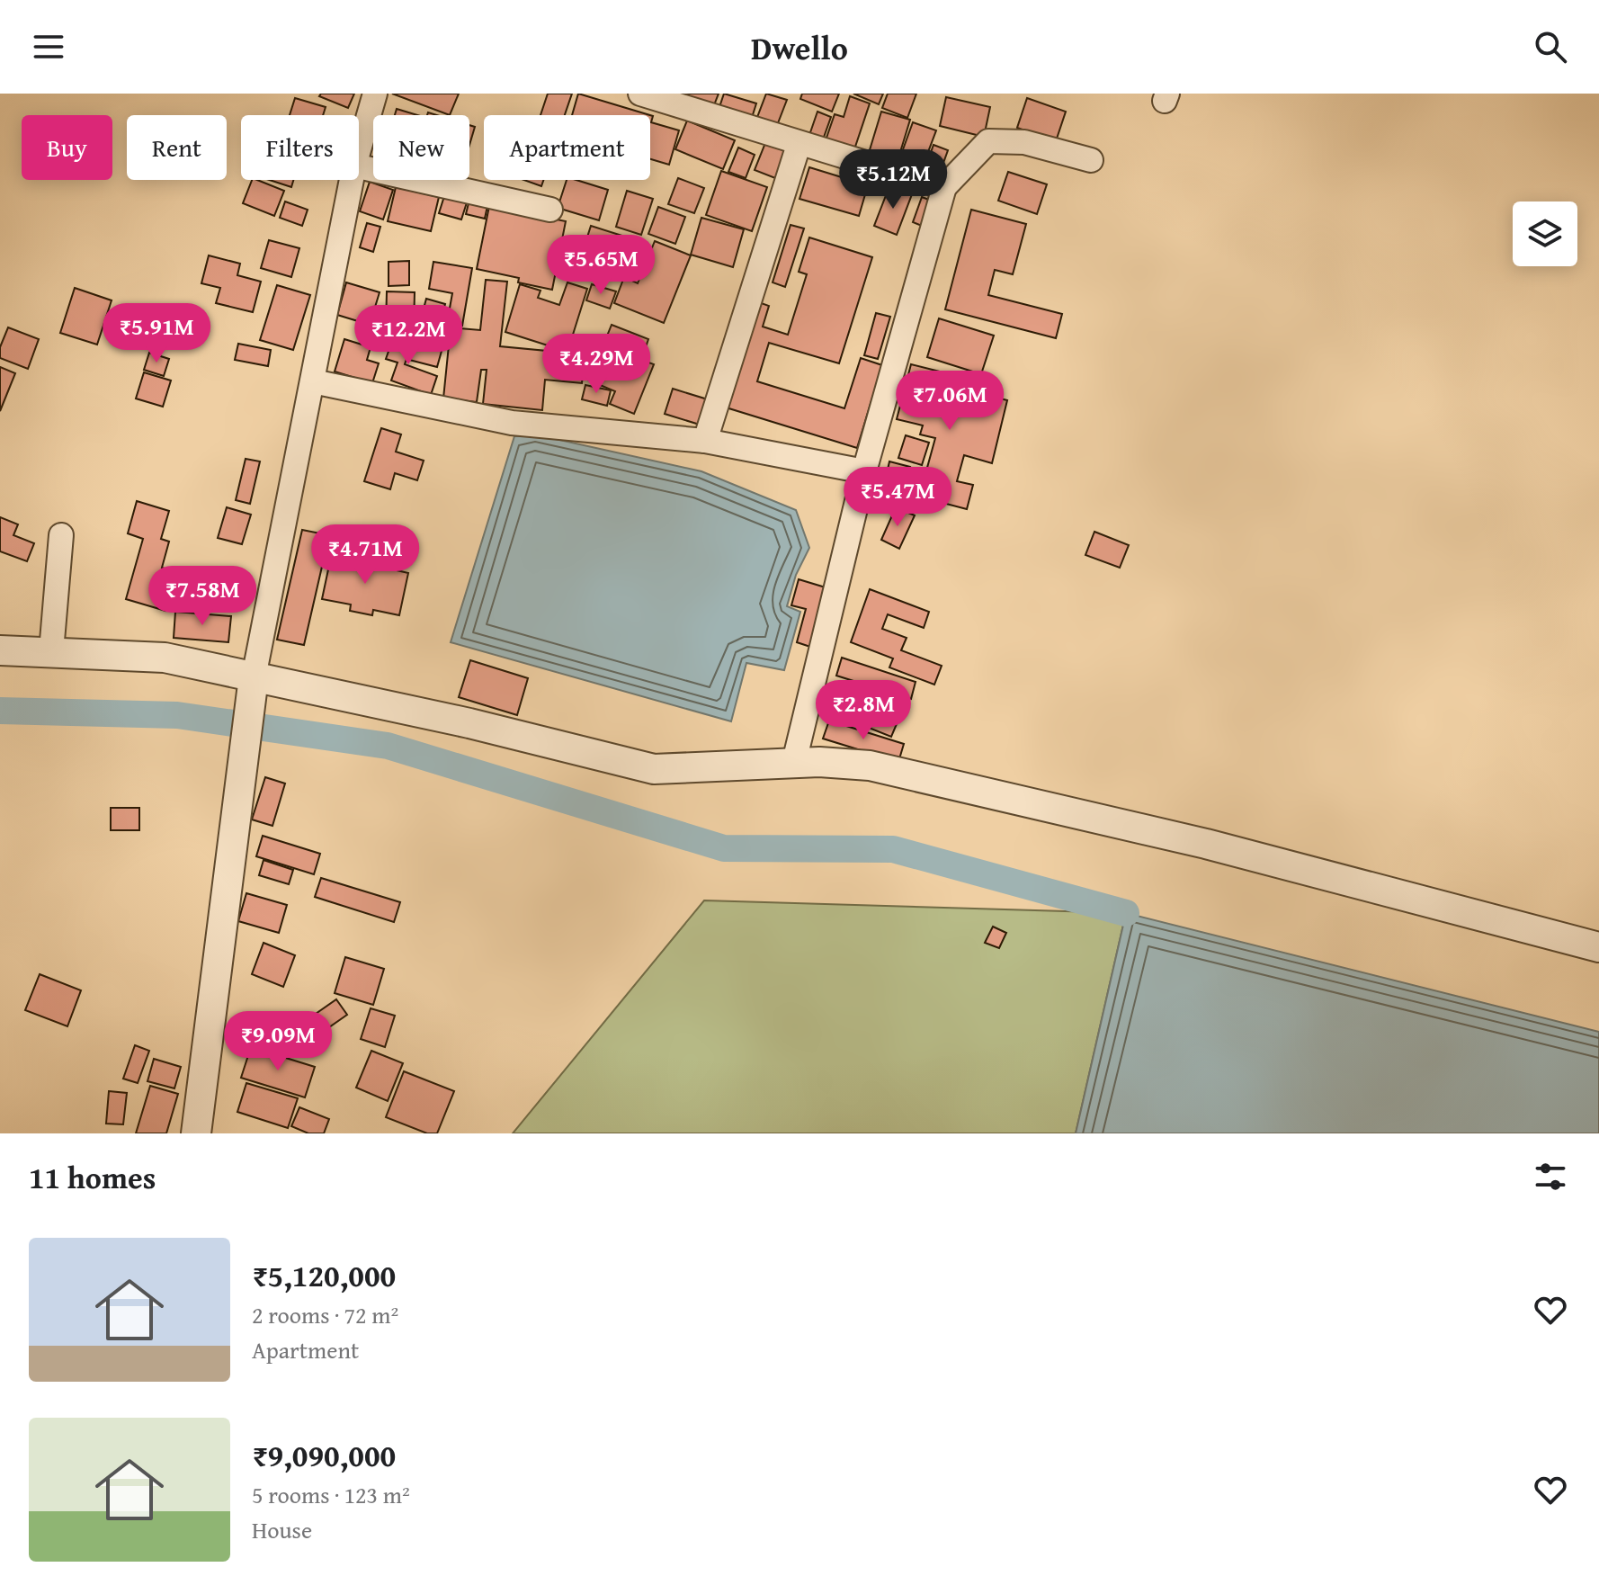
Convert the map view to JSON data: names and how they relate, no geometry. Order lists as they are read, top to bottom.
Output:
{
  "page": {
    "header": "Dwello",
    "chip": [
      "Buy",
      "Rent",
      "Filters",
      "New",
      "Apartment"
    ],
    "price": [
      "₹5.12M",
      "₹5.65M",
      "₹5.91M",
      "₹12.2M",
      "₹4.29M",
      "₹7.06M",
      "₹5.47M",
      "₹4.71M",
      "₹7.58M",
      "₹2.8M",
      "₹9.09M"
    ],
    "heading": "11 homes",
    "list": [
      {
        "name": "₹5,120,000",
        "note": "2 rooms · 72 m² · Apartment"
      },
      {
        "name": "₹9,090,000",
        "note": "5 rooms · 123 m² · House"
      }
    ]
  }
}
